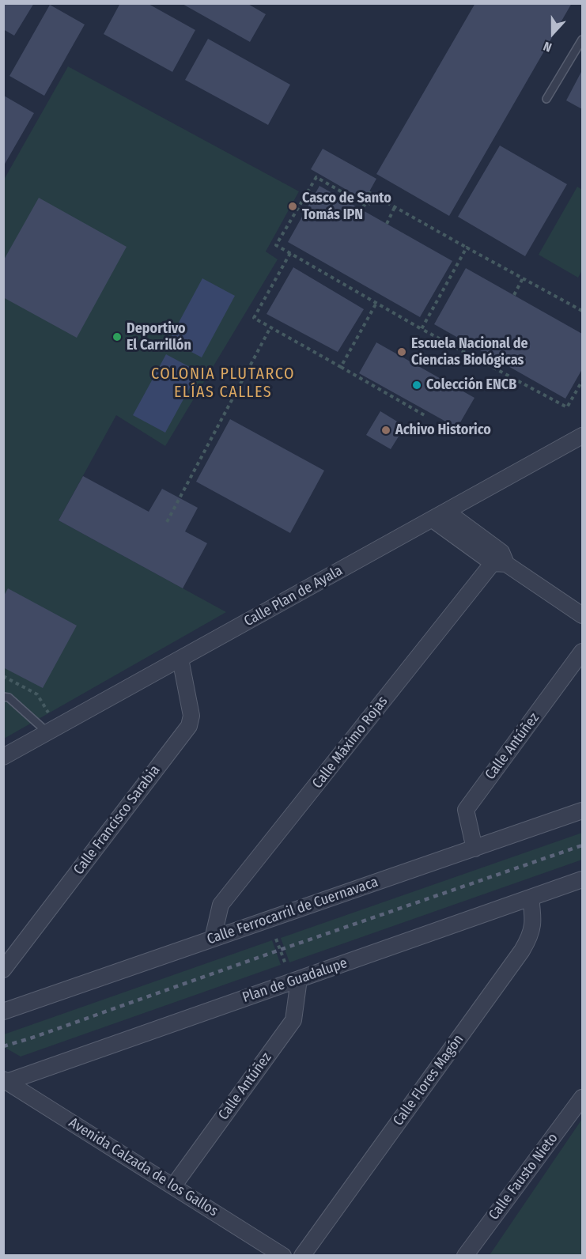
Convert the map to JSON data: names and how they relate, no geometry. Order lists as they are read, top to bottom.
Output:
{
  "streets": {
    "street": [
      "Calle Plan de Ayala",
      "Calle Máximo Rojas",
      "Calle Antúñez",
      "Calle Francisco Sarabia",
      "Calle Ferrocarril de Cuernavaca",
      "Plan de Guadalupe",
      "Calle Flores Magón",
      "Avenida Calzada de los Gallos",
      "Calle Fausto Nieto"
    ]
  },
  "crossings": [
    ["Calle Plan de Ayala", "Calle Francisco Sarabia"],
    ["Calle Máximo Rojas", "Calle Ferrocarril de Cuernavaca"],
    ["Calle Antúñez", "Calle Ferrocarril de Cuernavaca"],
    ["Calle Antúñez", "Plan de Guadalupe"],
    ["Calle Antúñez", "Avenida Calzada de los Gallos"],
    ["Plan de Guadalupe", "Calle Flores Magón"],
    ["Plan de Guadalupe", "Avenida Calzada de los Gallos"]
  ],
  "districts": ["COLONIA PLUTARCO ELÍAS CALLES"],
  "places": [
    "Casco de Santo Tomás IPN",
    "Deportivo El Carrillón",
    "Escuela Nacional de Ciencias Biológicas",
    "Colección ENCB",
    "Achivo Historico"
  ],
  "north": "bottom"
}
